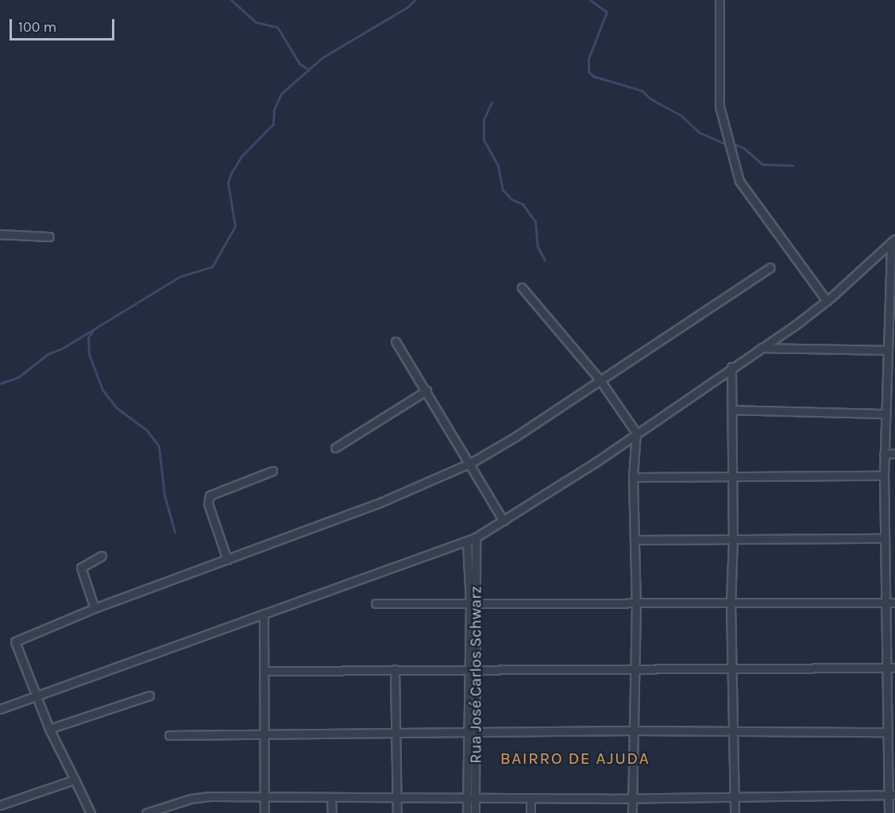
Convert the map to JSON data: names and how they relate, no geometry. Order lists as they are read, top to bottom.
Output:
{
  "streets": {
    "street": ["Rua José Carlos Schwarz"]
  },
  "districts": ["BAIRRO DE AJUDA"],
  "scale_bar": "100 m"
}
